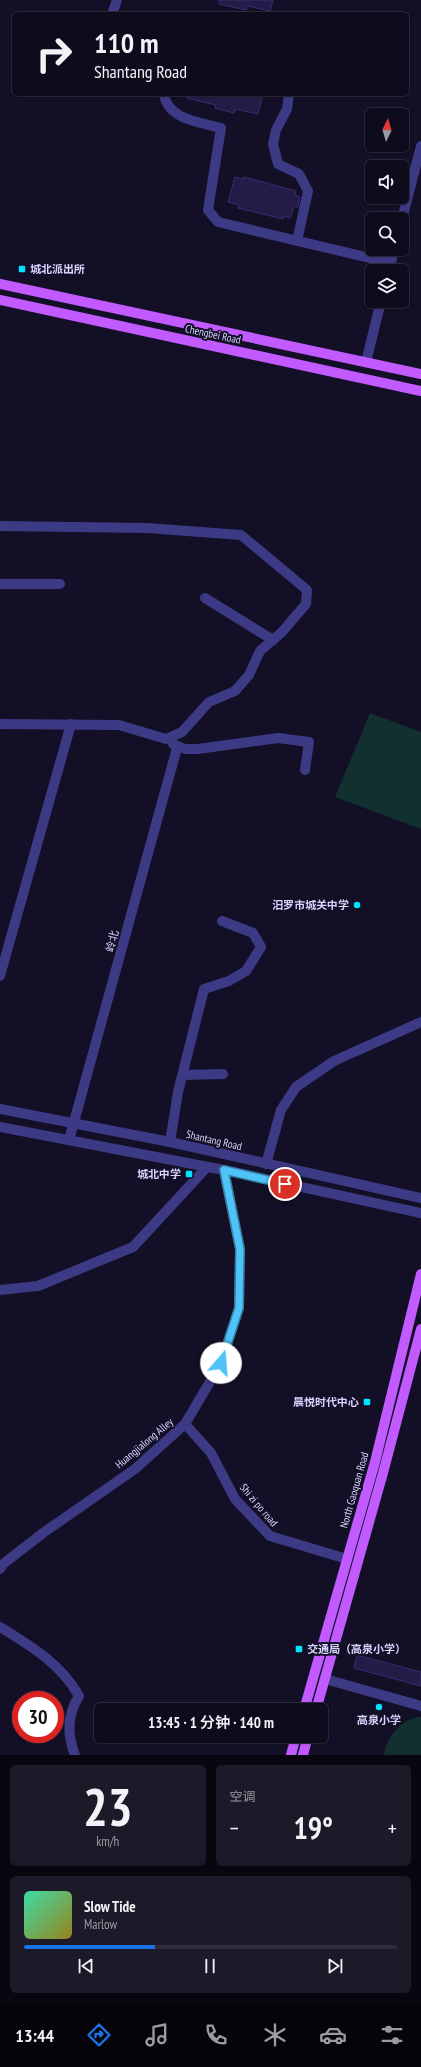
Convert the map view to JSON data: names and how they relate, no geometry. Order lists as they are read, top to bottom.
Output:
{
  "streets": {
    "main road": ["Chengbei Road", "North Gaoquan Road"],
    "street": [
      "岭北",
      "Shantang Road",
      "Huangjialong Alley",
      "Shi zi po road"
    ]
  },
  "crossings": [
    ["岭北", "Shantang Road"],
    ["Huangjialong Alley", "Shi zi po road"],
    ["North Gaoquan Road", "Shi zi po road"]
  ],
  "places": {
    "transit": [
      "城北派出所",
      "城北中学",
      "晨悦时代中心",
      "交通局（高泉小学）"
    ],
    "other": ["汨罗市城关中学", "高泉小学"]
  },
  "north": "top",
  "page": {
    "turn": ["110 m", "Shantang Road"],
    "limit": "30",
    "trip": "13:45 · 1 分钟 · 140 m",
    "tile": [
      ["23", "km/h"],
      "空调"
    ],
    "heat": ["−", "19°", "+"],
    "song": ["Slow Tide", "Marlow"],
    "tabs": "13:44"
  }
}
